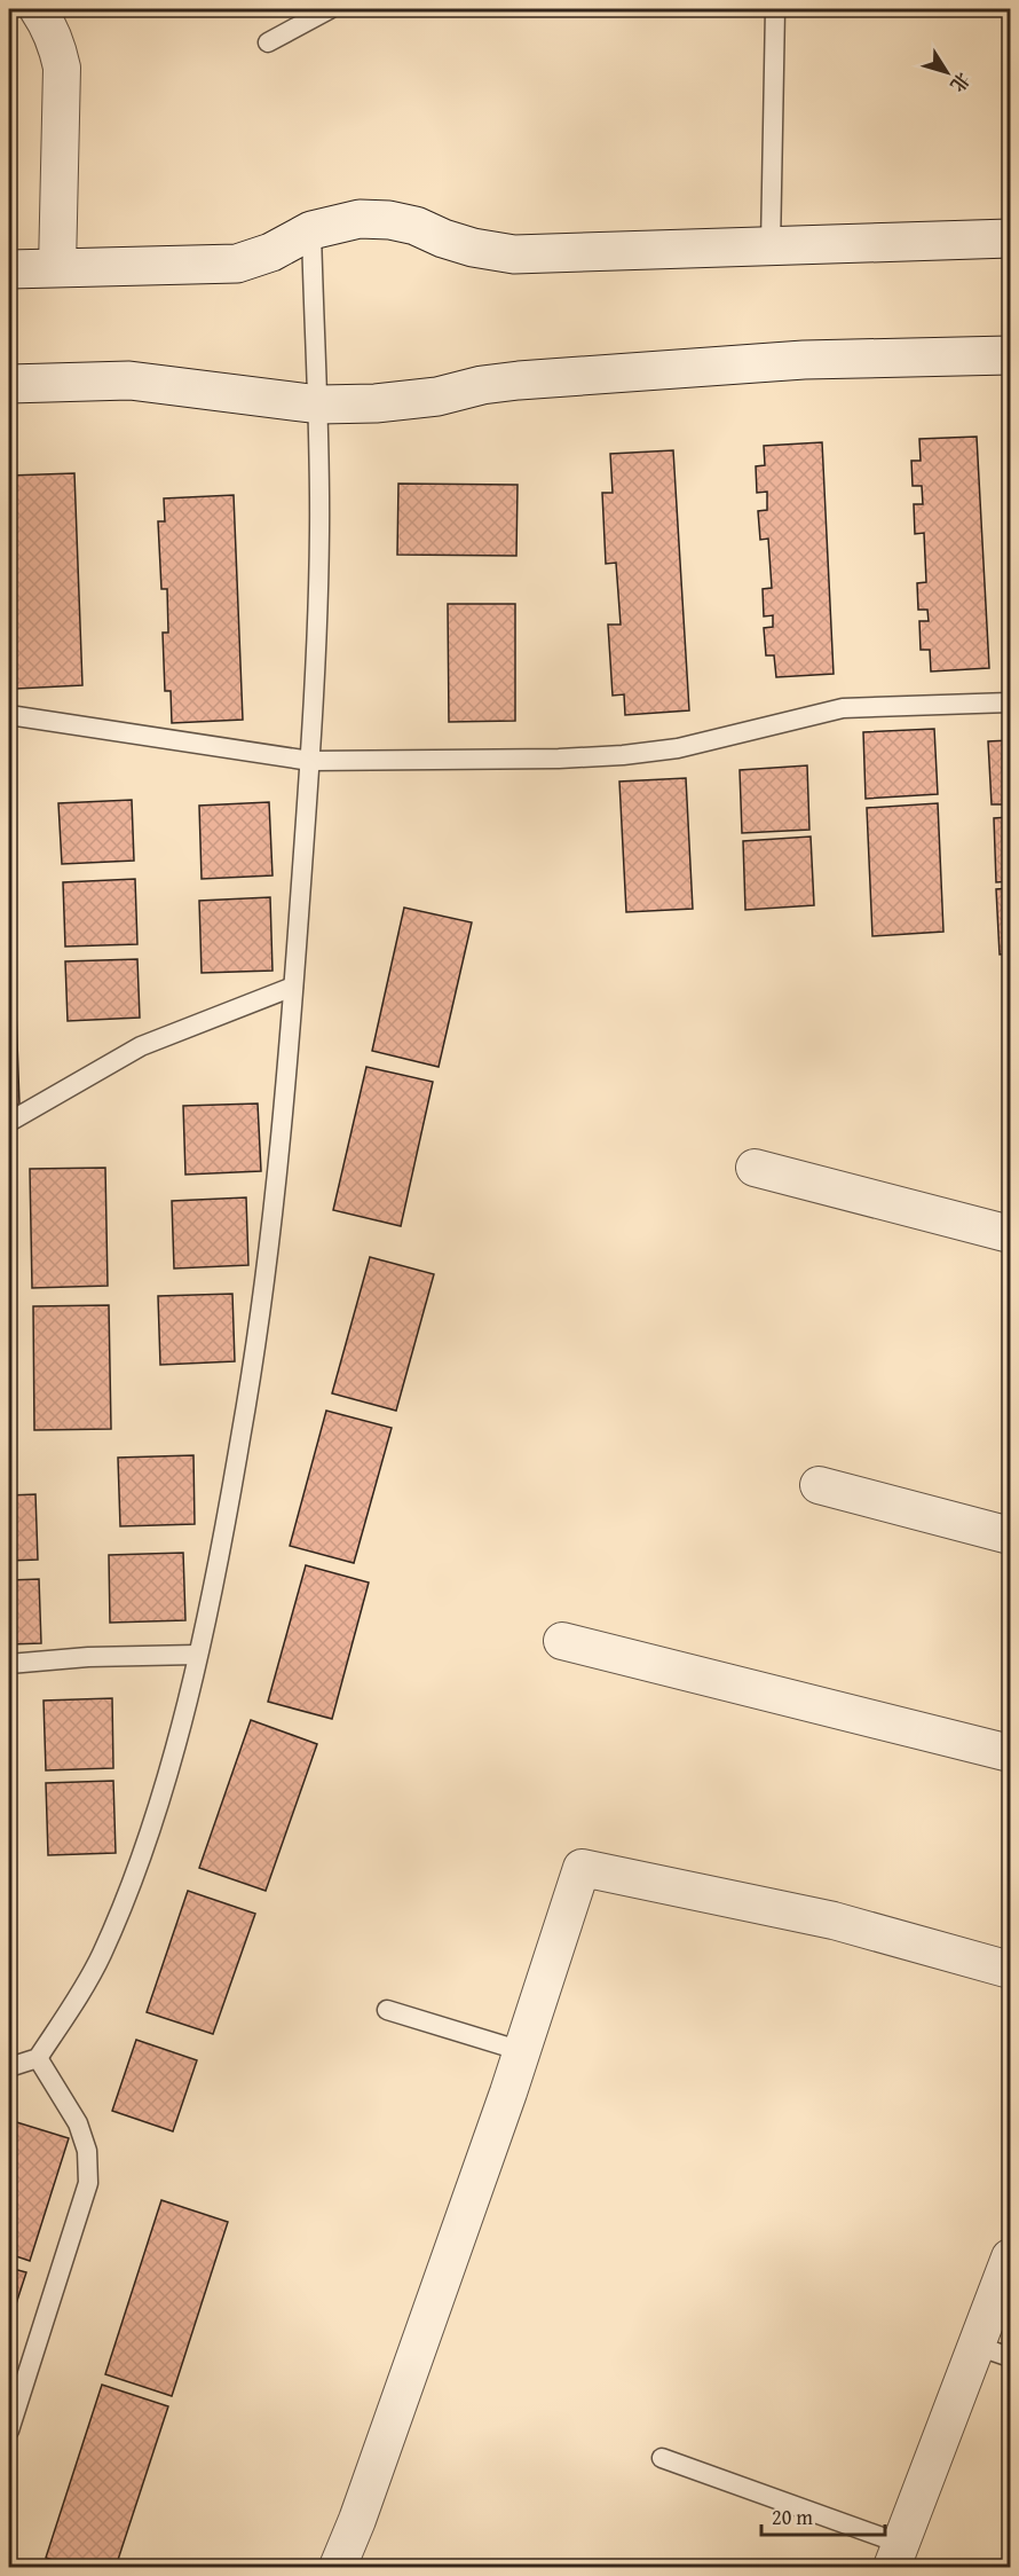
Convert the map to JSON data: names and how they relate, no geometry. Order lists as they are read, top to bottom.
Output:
{
  "scale_bar": "20 m",
  "north": "bottom right"
}
